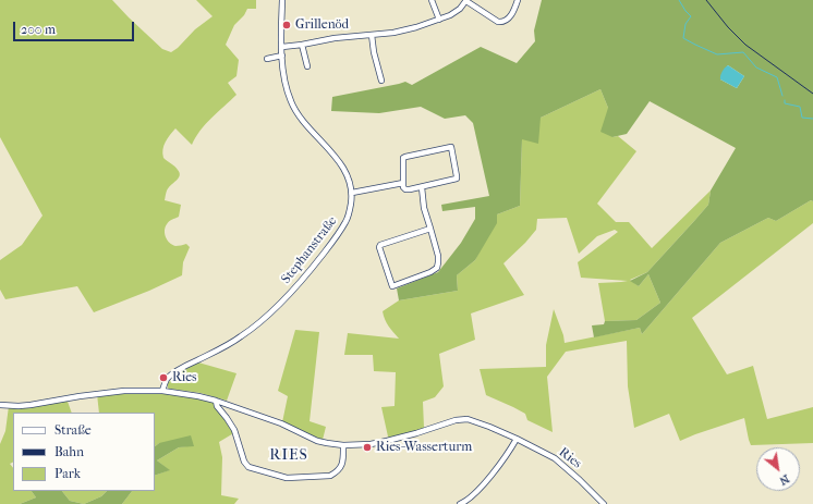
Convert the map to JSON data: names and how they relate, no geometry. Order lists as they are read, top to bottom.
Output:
{
  "streets": {
    "street": ["Stephanstraße", "Ries"]
  },
  "crossings": [
    ["Stephanstraße", "Ries"]
  ],
  "districts": ["RIES"],
  "places": ["Grillenöd", "Ries", "Ries-Wasserturm"],
  "legend": ["Straße", "Bahn", "Park"],
  "scale_bar": "200 m",
  "north": "bottom right"
}
